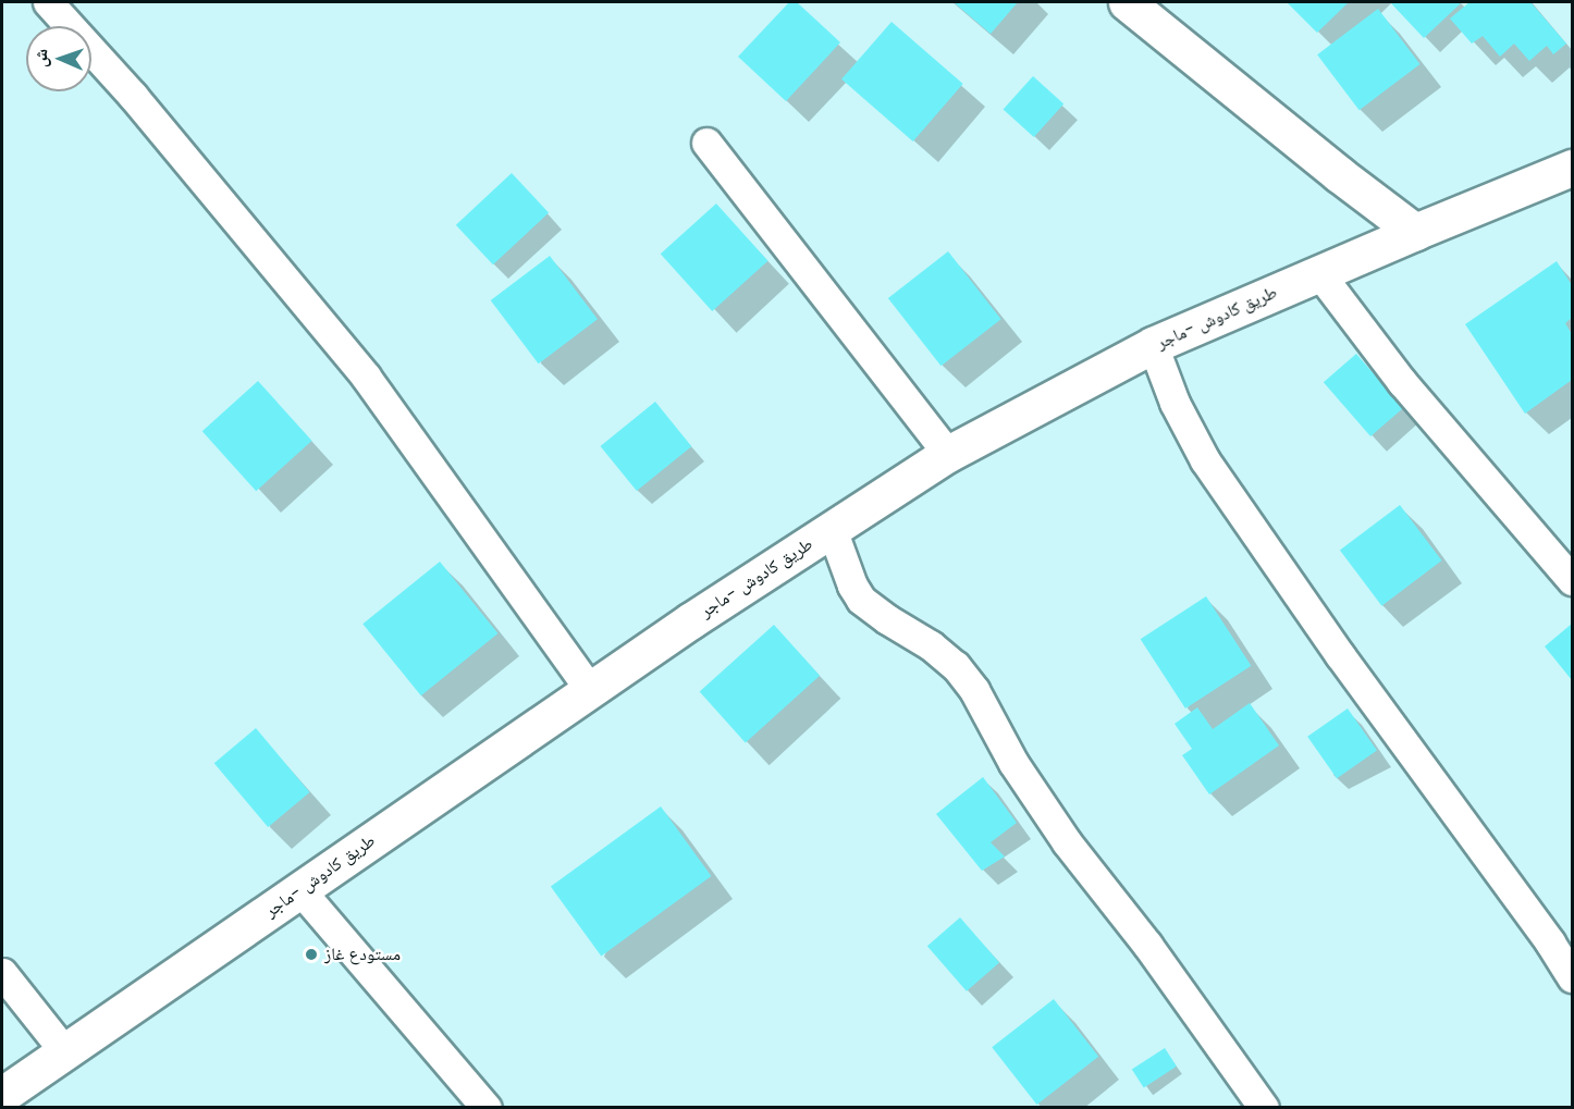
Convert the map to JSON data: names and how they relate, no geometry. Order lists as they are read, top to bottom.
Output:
{
  "streets": {
    "main road": ["طريق كادوش -ماجر"]
  },
  "places": ["مستودع غاز"],
  "north": "left"
}
